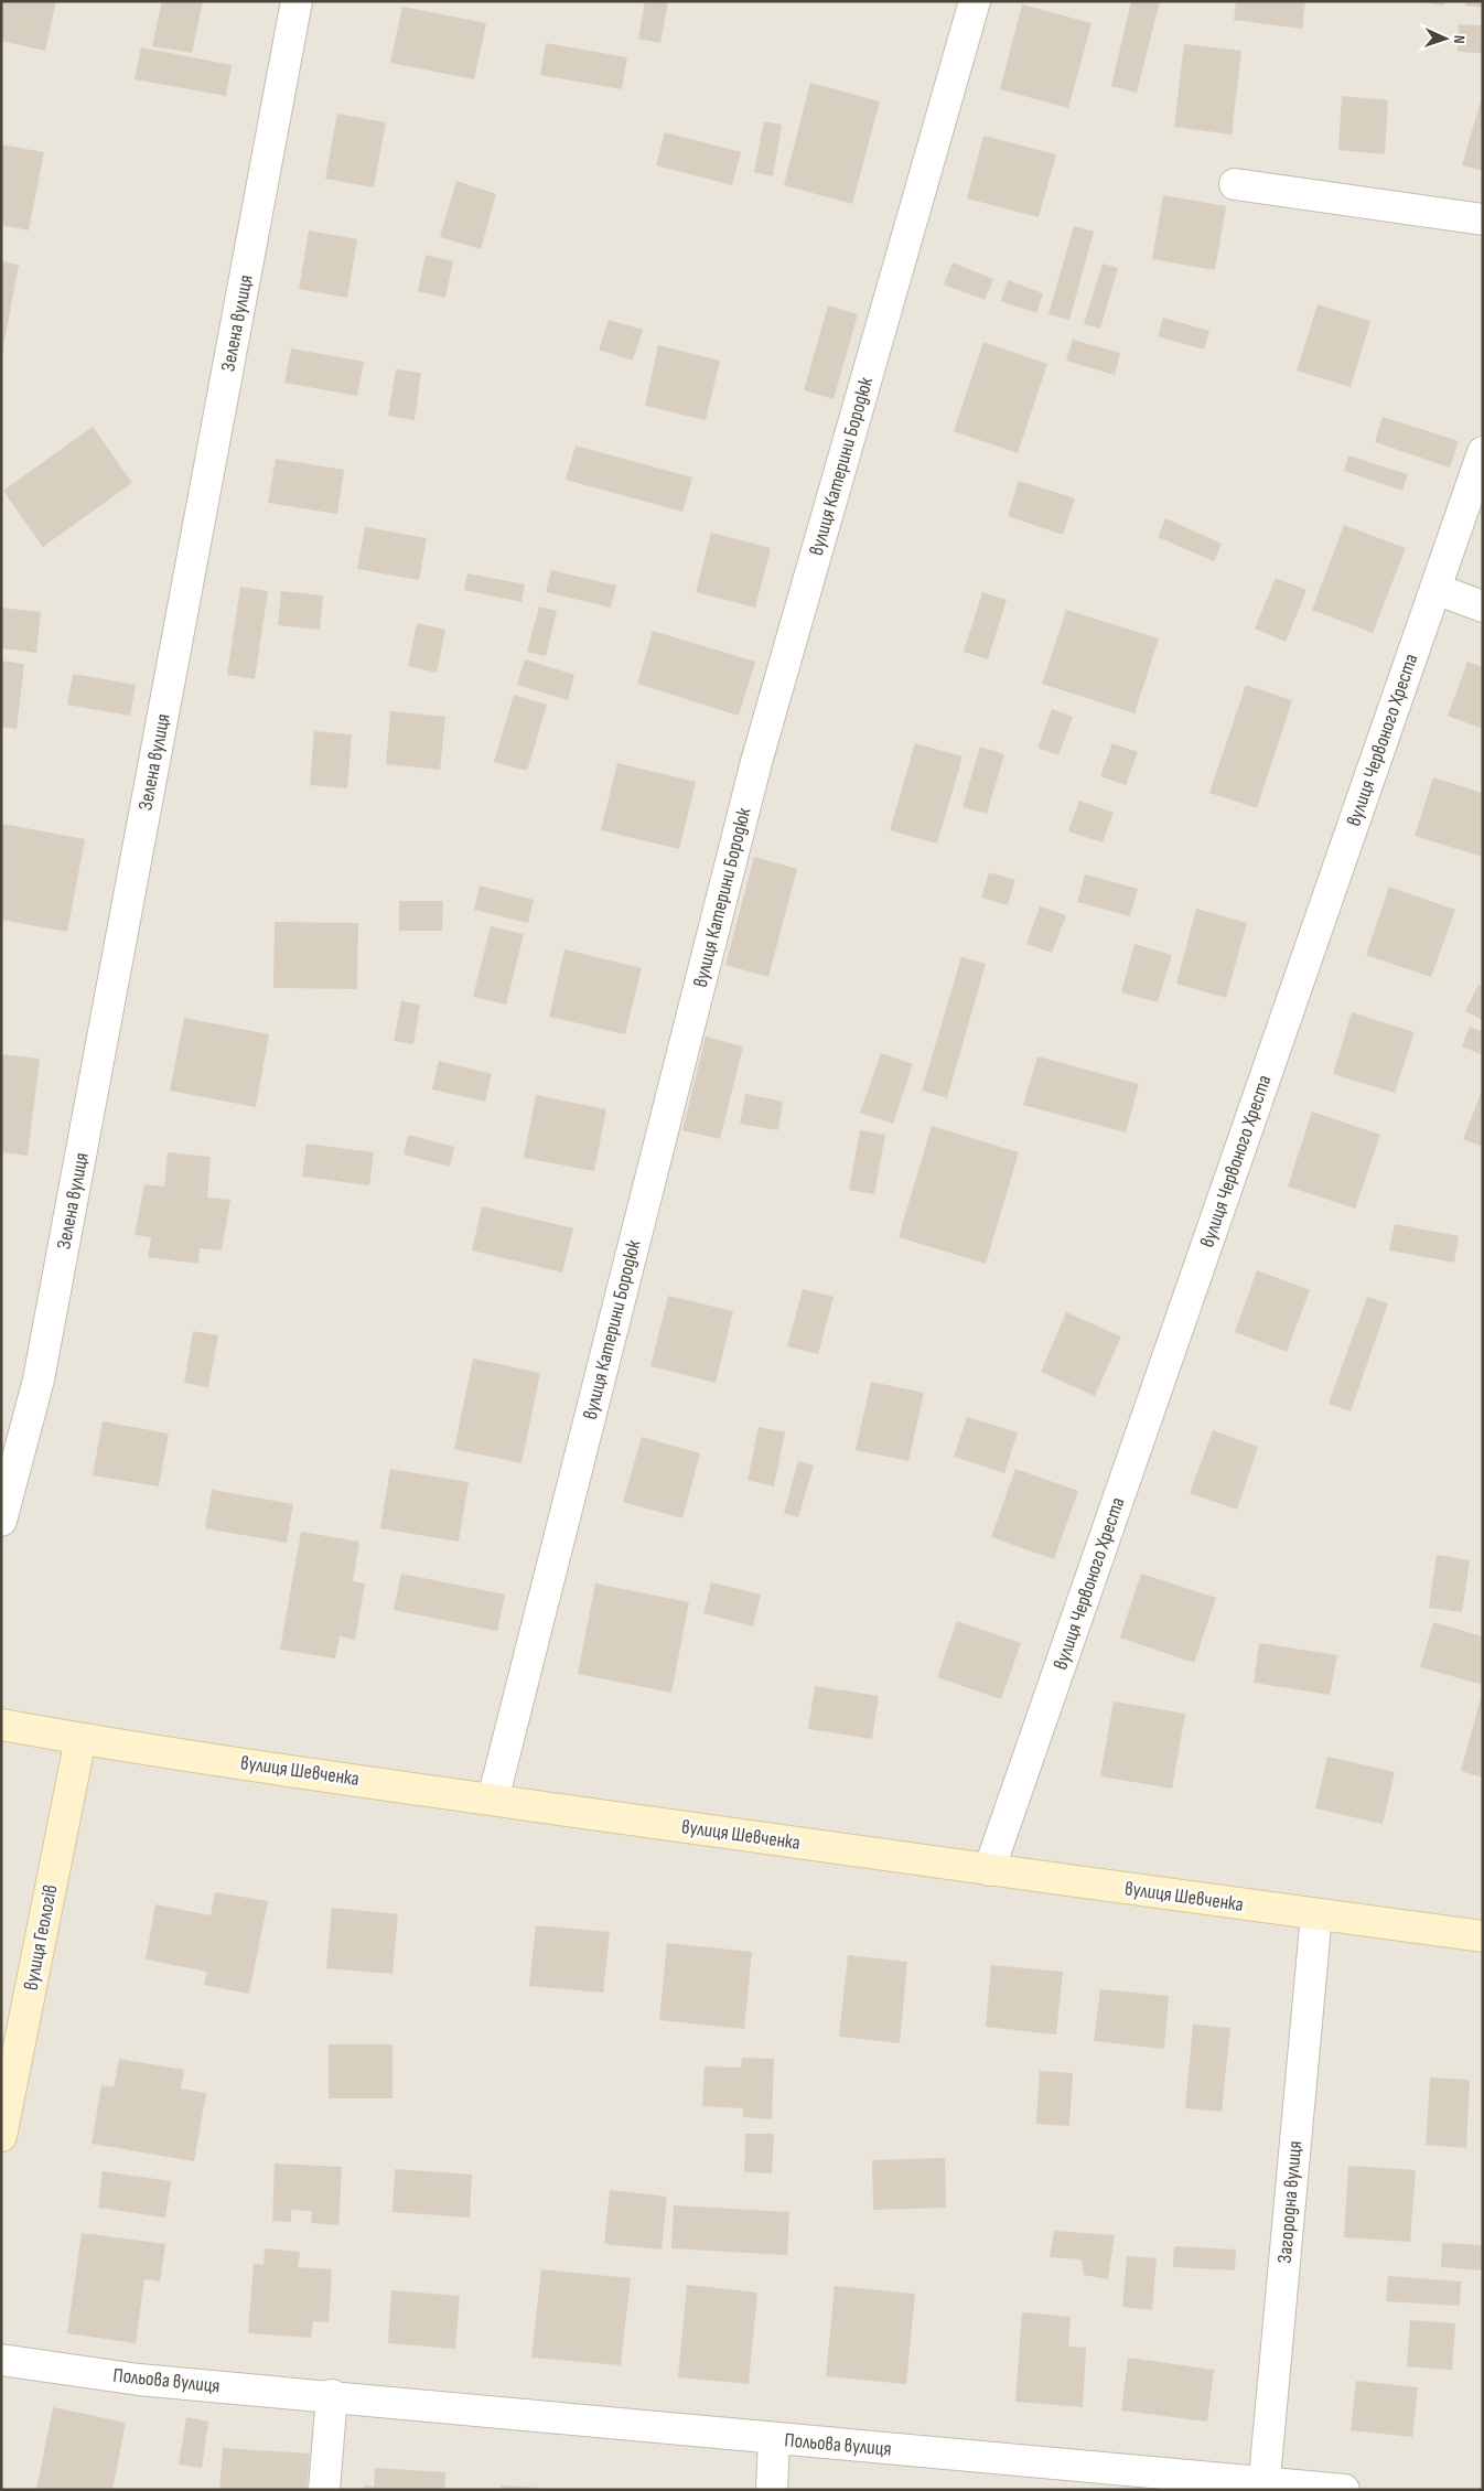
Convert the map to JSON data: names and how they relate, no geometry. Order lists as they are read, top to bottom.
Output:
{
  "streets": {
    "street": [
      "Зелена вулиця",
      "вулиця Катерини Бородюк",
      "вулиця Червоного Хреста",
      "вулиця Шевченка",
      "вулиця Геологів",
      "Загородна вулиця",
      "Польова вулиця"
    ]
  },
  "crossings": [
    ["вулиця Катерини Бородюк", "вулиця Шевченка"],
    ["вулиця Червоного Хреста", "вулиця Шевченка"],
    ["вулиця Шевченка", "вулиця Геологів"],
    ["вулиця Шевченка", "Загородна вулиця"],
    ["Загородна вулиця", "Польова вулиця"]
  ],
  "north": "right"
}
